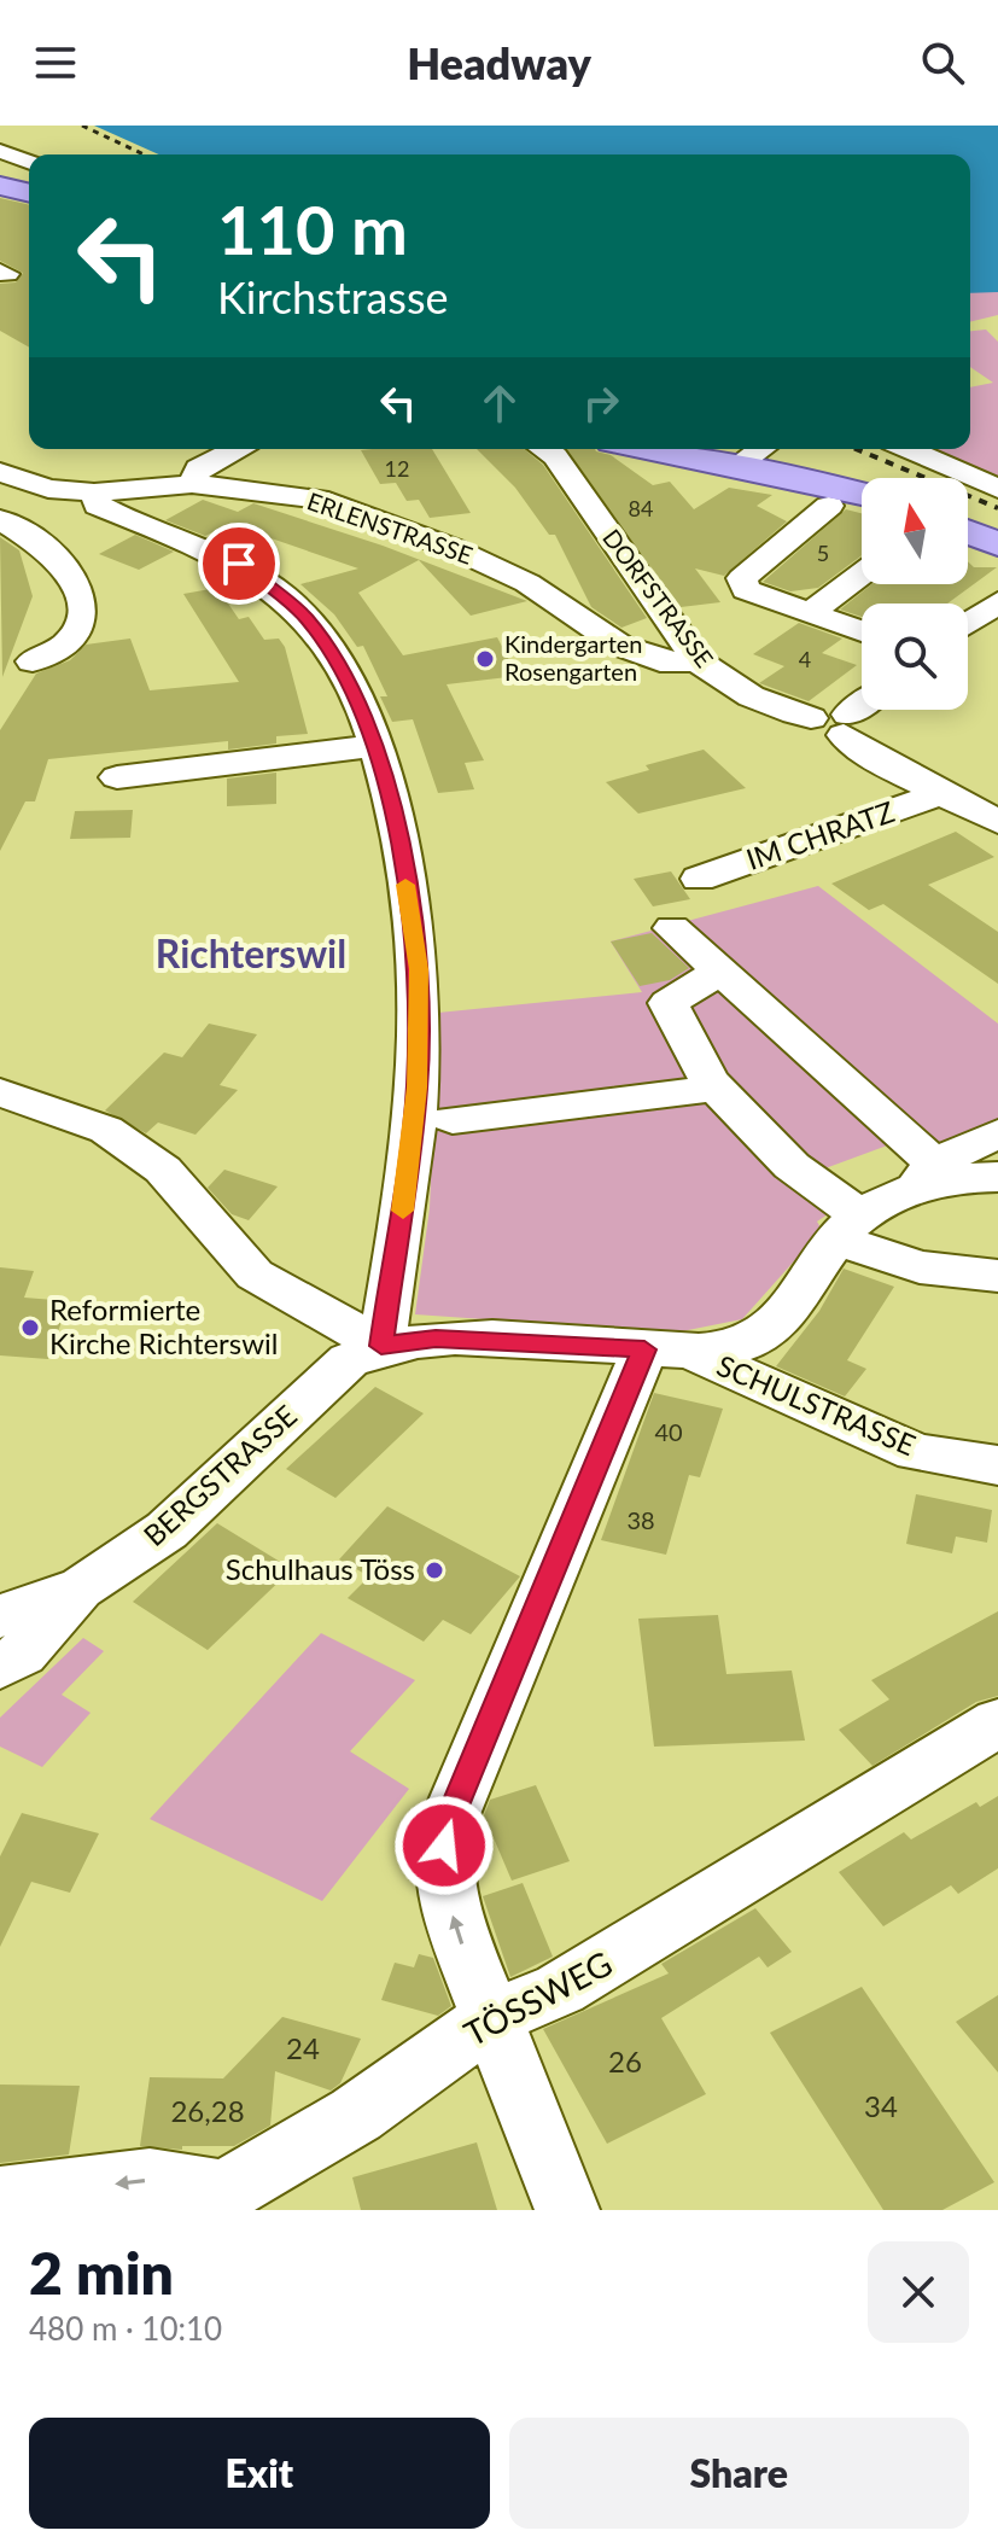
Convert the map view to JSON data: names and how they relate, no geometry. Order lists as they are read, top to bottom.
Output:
{
  "streets": {
    "street": [
      "ERLENSTRASSE",
      "DORFSTRASSE",
      "IM CHRATZ",
      "SCHULSTRASSE",
      "BERGSTRASSE",
      "TÖSSWEG"
    ]
  },
  "crossings": [
    ["ERLENSTRASSE", "DORFSTRASSE"]
  ],
  "districts": ["Richterswil"],
  "places": ["Kindergarten Rosengarten", "Reformierte Kirche Richterswil", "Schulhaus Töss"],
  "house_numbers": [
    "12",
    "84",
    "5",
    "4",
    "40",
    "38",
    "24",
    "26",
    "34",
    "26,28"
  ],
  "north": "top",
  "page": {
    "header": "Headway",
    "turn": ["110 m", "Kirchstrasse"],
    "heading": ["2 min", "480 m · 10:10"],
    "buttons": ["Exit", "Share"]
  }
}
